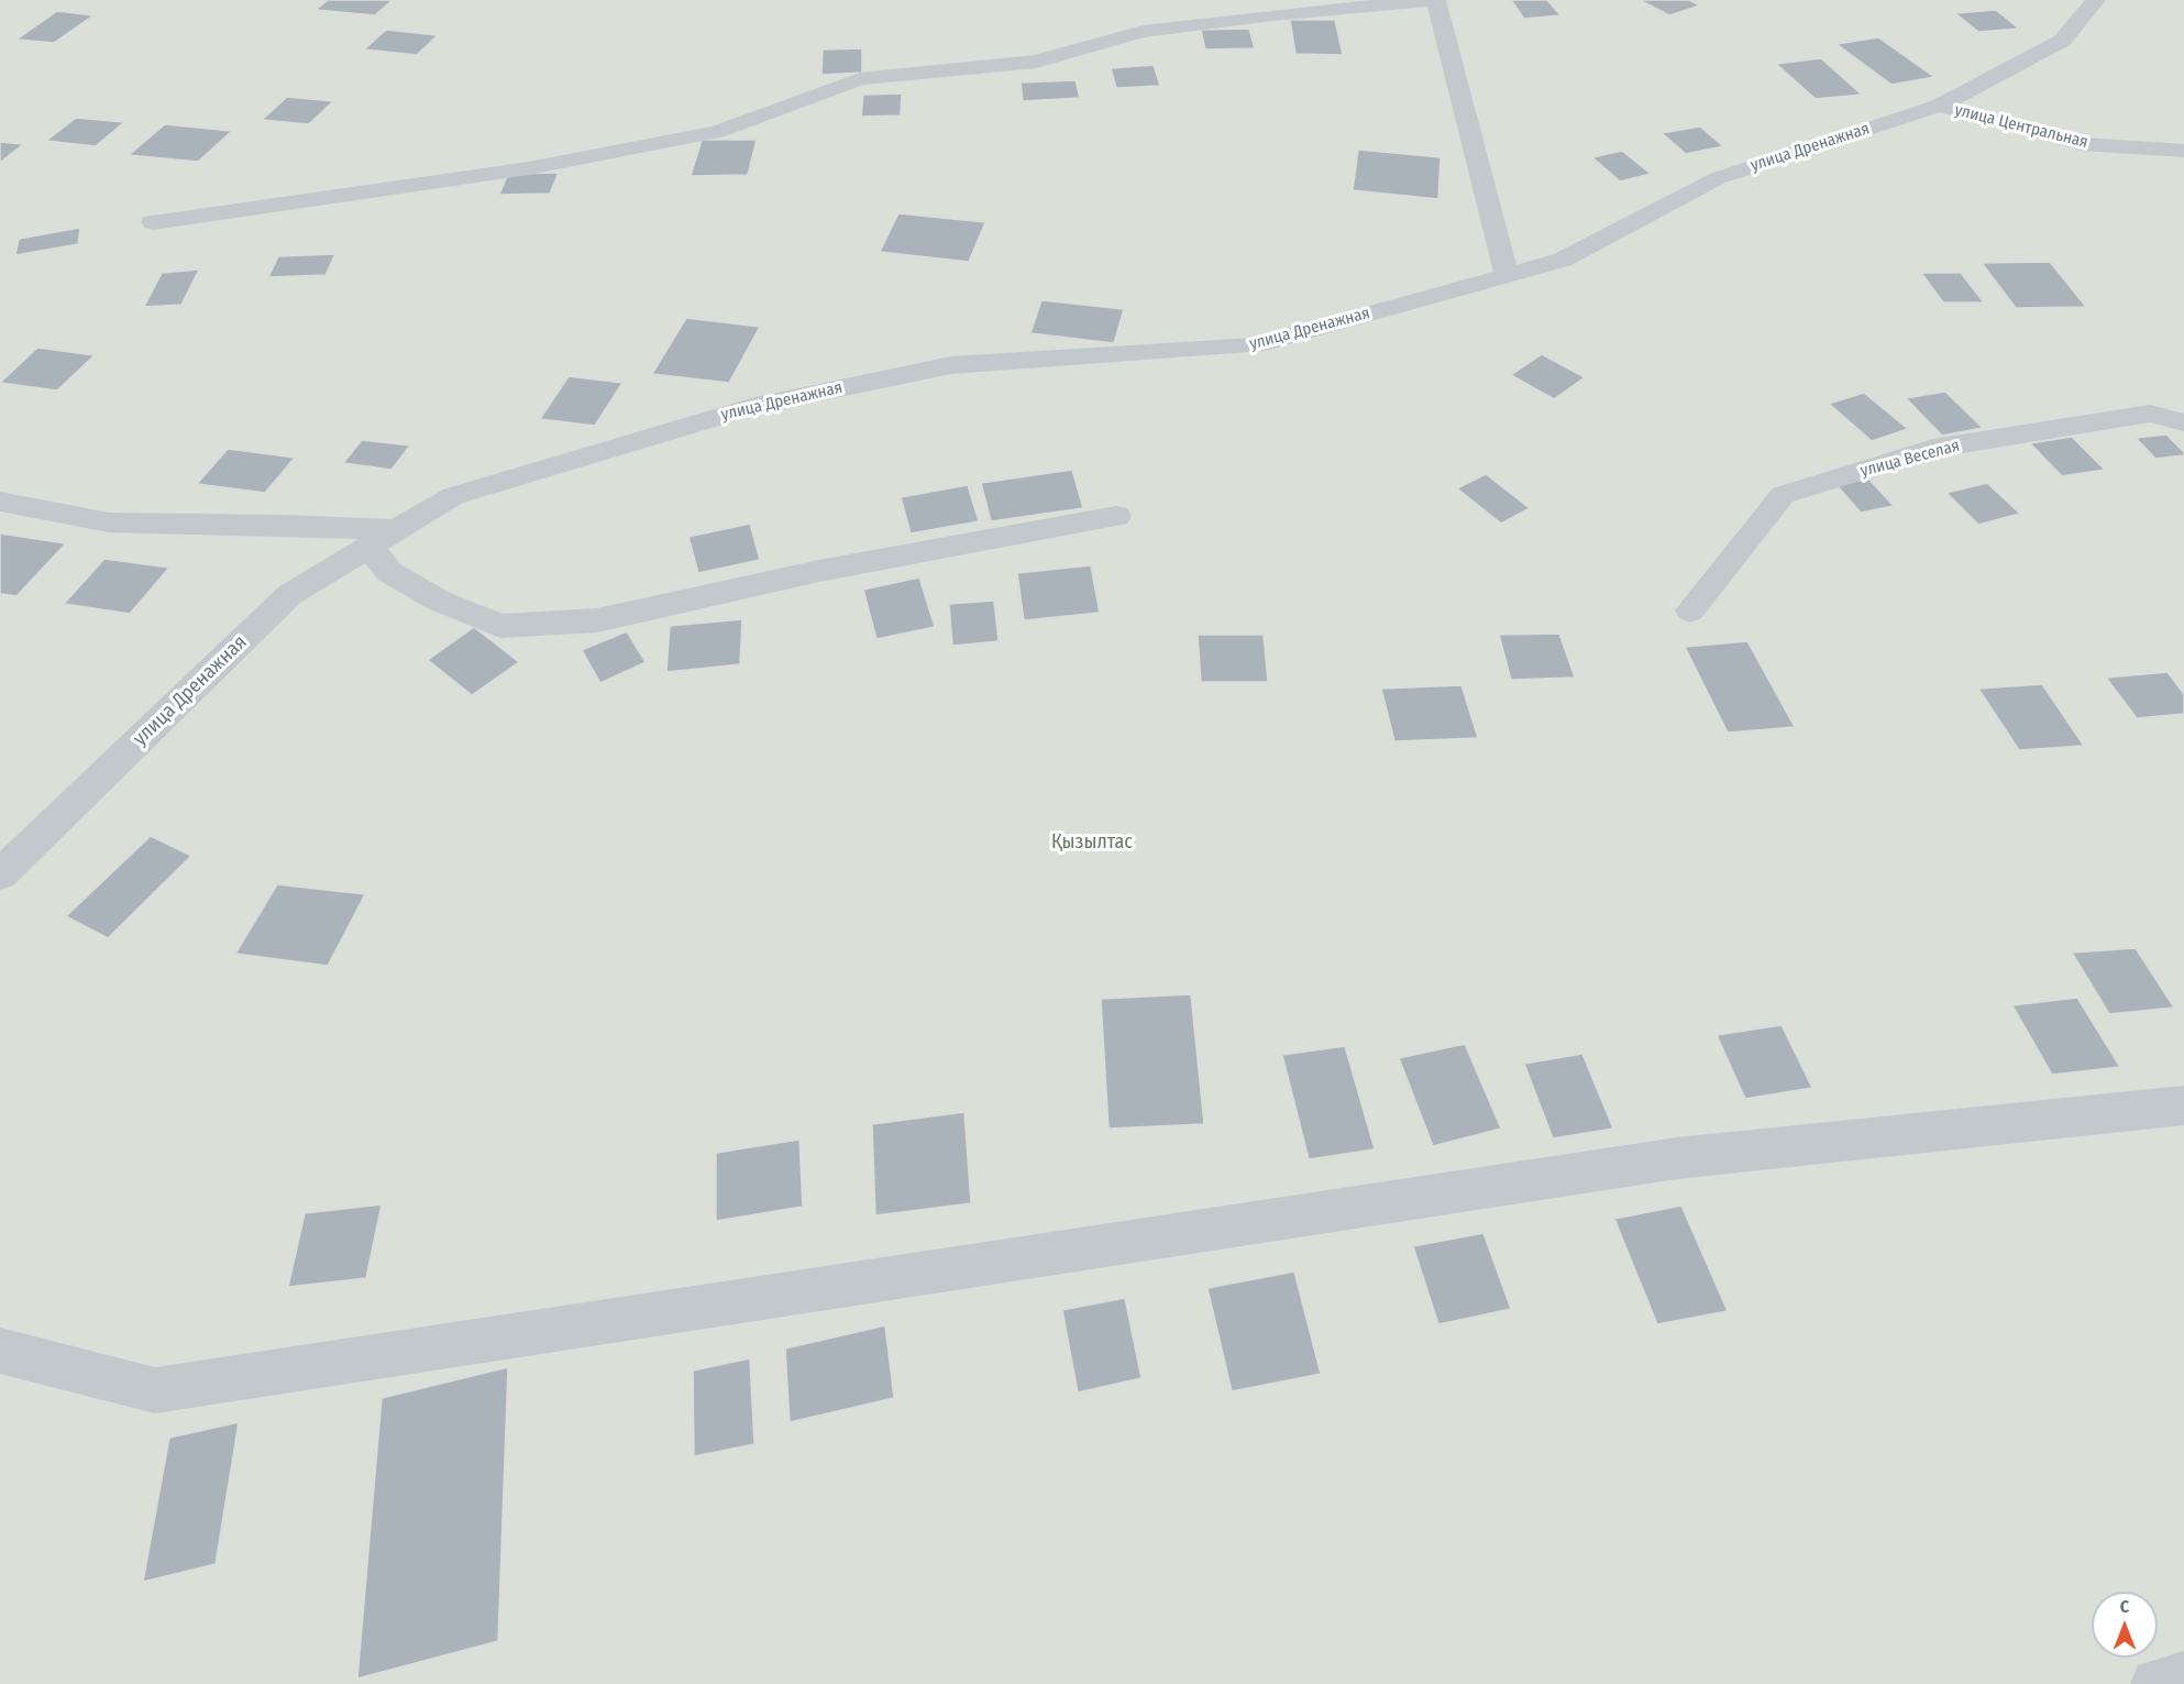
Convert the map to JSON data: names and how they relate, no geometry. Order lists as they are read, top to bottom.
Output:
{
  "streets": {
    "street": ["улица Центральная", "улица Дренажная", "улица Веселая"]
  },
  "crossings": [
    ["улица Центральная", "улица Дренажная"]
  ],
  "parks": ["Қызылтас"],
  "north": "top"
}
